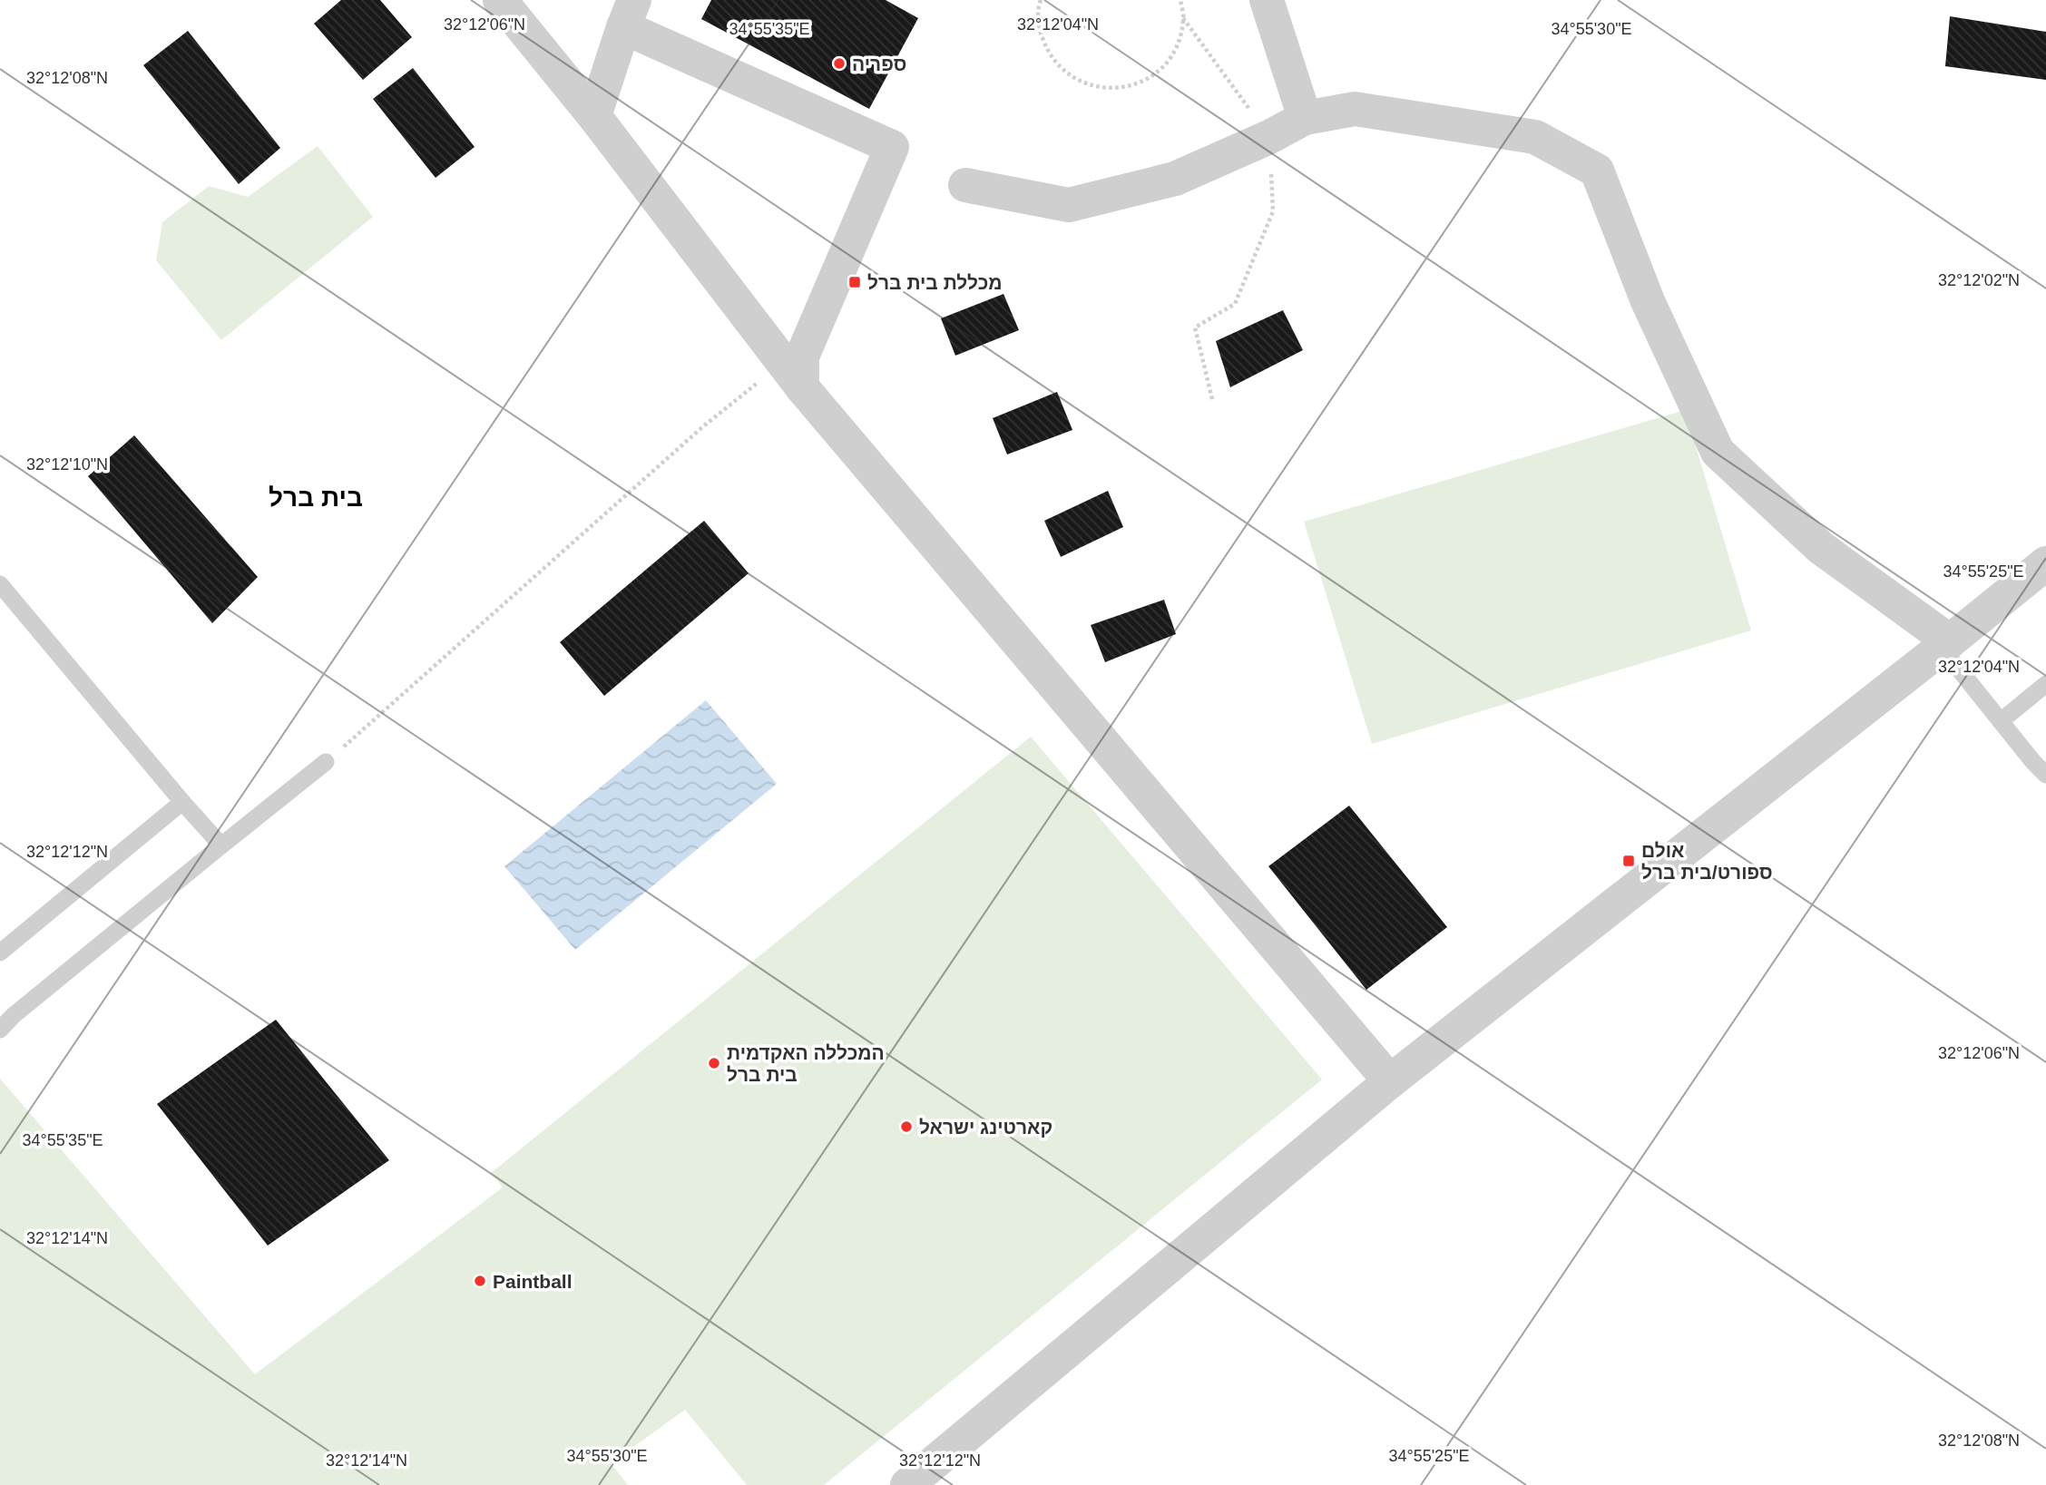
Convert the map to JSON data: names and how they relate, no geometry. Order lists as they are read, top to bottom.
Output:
{
  "districts": ["בית ברל"],
  "places": {
    "other": [
      "ספריה",
      "המכללה האקדמית בית ברל",
      "קארטינג ישראל",
      "Paintball"
    ],
    "transit": ["מכללת בית ברל", "אולם ספורט/בית ברל"]
  },
  "coordinates": [
    "32°12'06\"N",
    "32°12'04\"N",
    "34°55'35\"E",
    "34°55'30\"E",
    "32°12'08\"N",
    "32°12'02\"N",
    "32°12'10\"N",
    "34°55'25\"E",
    "32°12'12\"N",
    "32°12'14\"N"
  ]
}
